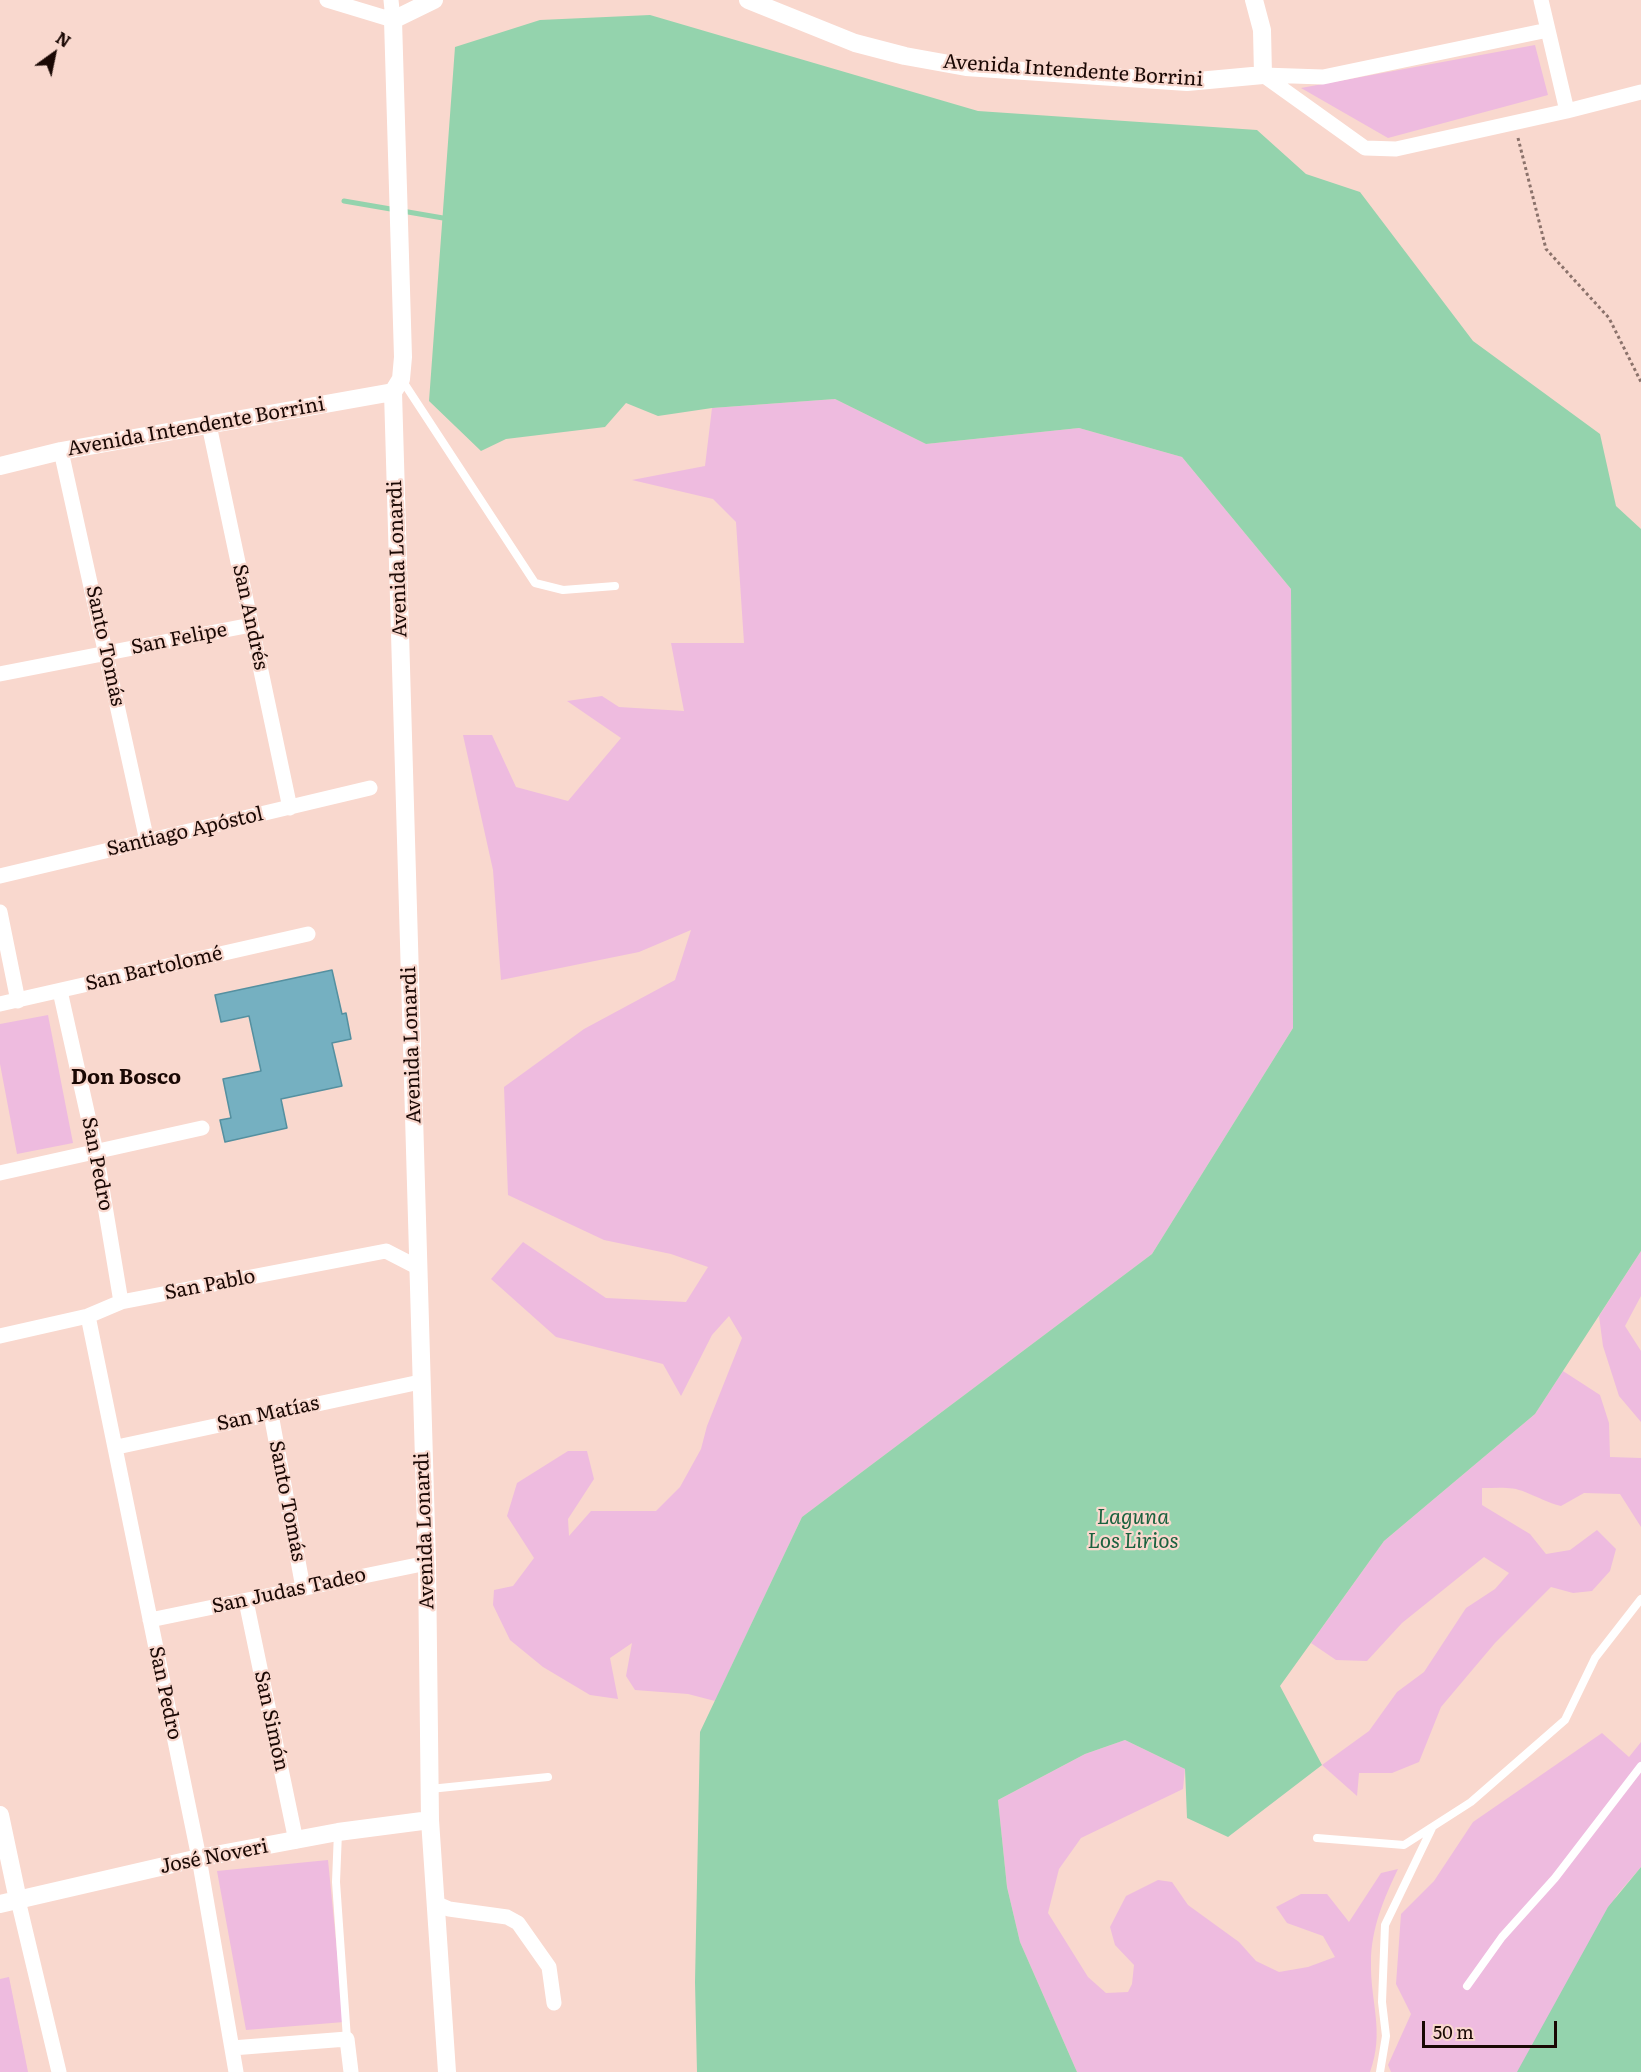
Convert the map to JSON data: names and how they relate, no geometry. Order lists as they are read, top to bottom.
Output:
{
  "streets": {
    "street": [
      "Avenida Intendente Borrini",
      "Avenida Lonardi",
      "San Andrés",
      "San Felipe",
      "Santo Tomás",
      "Santiago Apóstol",
      "San Bartolomé",
      "San Pedro",
      "San Pablo",
      "San Matías",
      "San Judas Tadeo",
      "San Simón",
      "José Noveri"
    ]
  },
  "crossings": [
    ["Avenida Intendente Borrini", "Avenida Lonardi"],
    ["Avenida Intendente Borrini", "San Andrés"],
    ["Avenida Intendente Borrini", "Santo Tomás"],
    ["Avenida Lonardi", "San Pablo"],
    ["Avenida Lonardi", "San Matías"],
    ["Avenida Lonardi", "San Judas Tadeo"],
    ["Avenida Lonardi", "José Noveri"],
    ["San Andrés", "San Felipe"],
    ["San Andrés", "Santiago Apóstol"],
    ["San Felipe", "Santo Tomás"],
    ["Santo Tomás", "Santiago Apóstol"],
    ["Santo Tomás", "San Matías"],
    ["Santo Tomás", "San Judas Tadeo"],
    ["San Bartolomé", "San Pedro"],
    ["San Pedro", "San Pablo"],
    ["San Pedro", "San Matías"],
    ["San Pedro", "San Judas Tadeo"],
    ["San Pedro", "José Noveri"],
    ["San Judas Tadeo", "San Simón"],
    ["San Simón", "José Noveri"]
  ],
  "districts": ["Don Bosco"],
  "water": ["Laguna Los Lirios"],
  "scale_bar": "50 m",
  "north": "top right"
}
